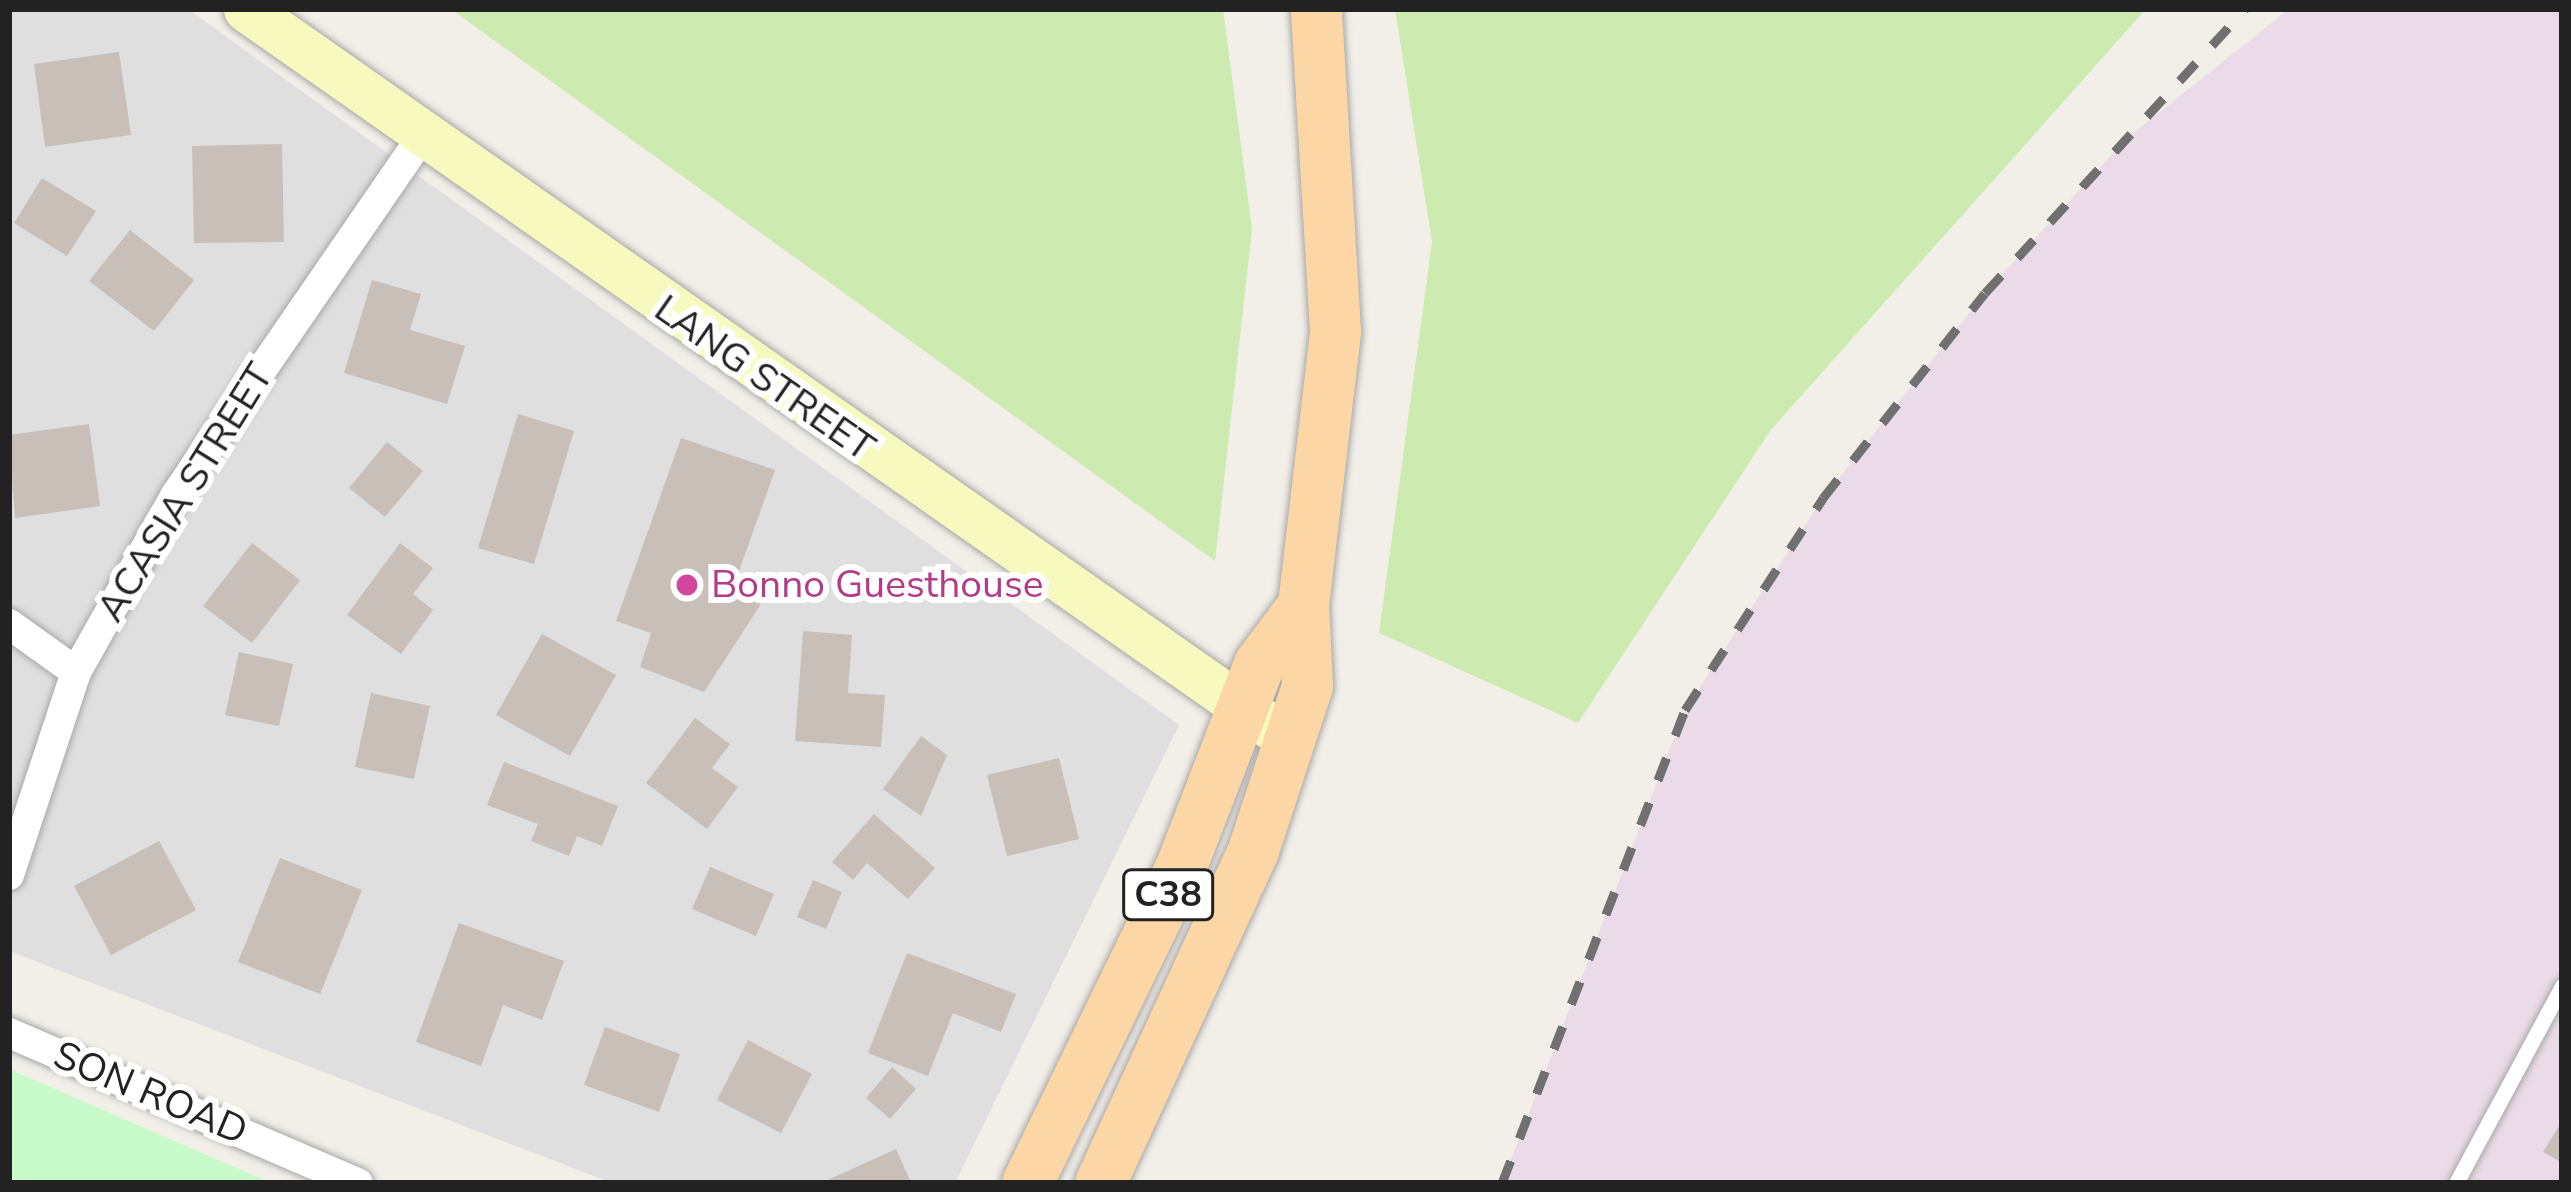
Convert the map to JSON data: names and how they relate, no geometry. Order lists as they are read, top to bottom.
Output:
{
  "streets": {
    "main road": ["C38"],
    "street": ["LANG STREET", "ACASIA STREET", "SON ROAD"]
  },
  "crossings": [
    ["LANG STREET", "ACASIA STREET"],
    ["LANG STREET", "C38"]
  ],
  "places": ["Bonno Guesthouse"]
}
